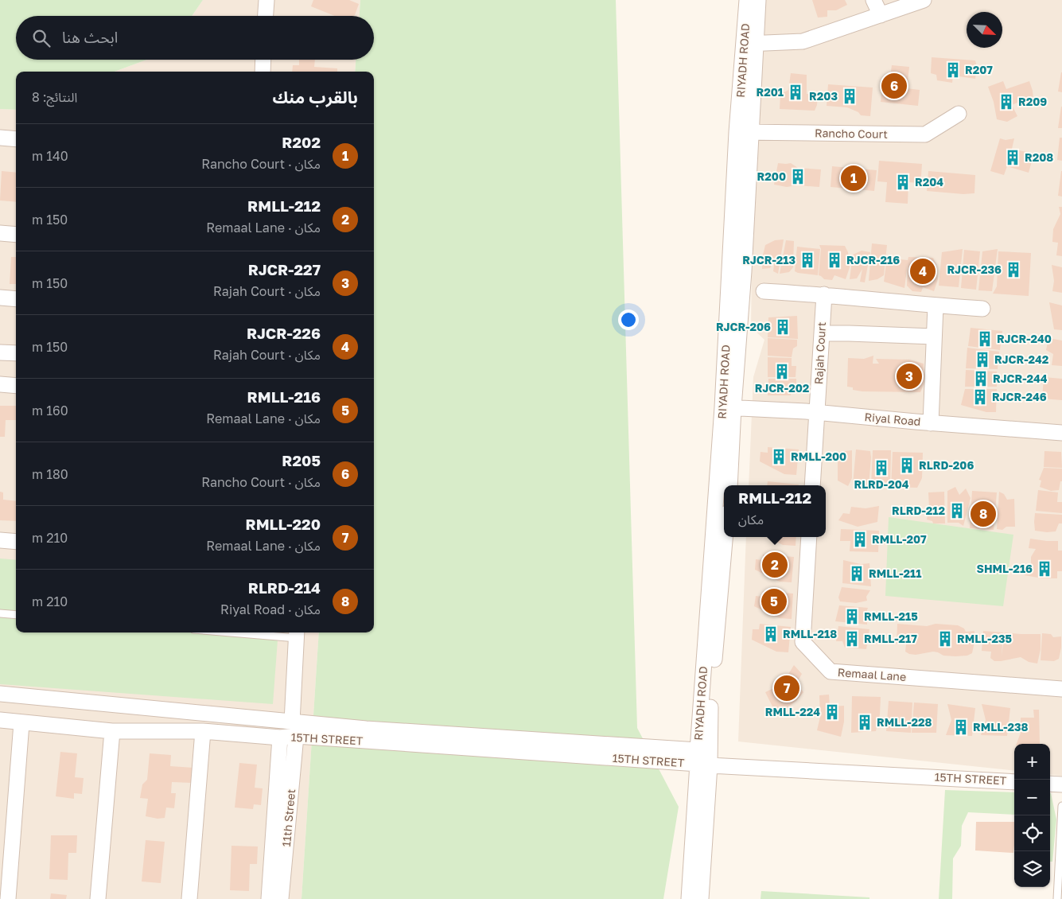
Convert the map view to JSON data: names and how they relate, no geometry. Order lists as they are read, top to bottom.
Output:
{
  "streets": {
    "street": [
      "RIYADH ROAD",
      "Rancho Court",
      "Rajah Court",
      "Riyal Road",
      "Remaal Lane",
      "15TH STREET",
      "11th Street"
    ]
  },
  "crossings": [
    ["RIYADH ROAD", "Rancho Court"],
    ["RIYADH ROAD", "Riyal Road"],
    ["RIYADH ROAD", "15TH STREET"],
    ["Rajah Court", "Riyal Road"],
    ["15TH STREET", "11th Street"]
  ],
  "places": {
    "building": [
      "R207",
      "R201",
      "R203",
      "R209",
      "R208",
      "R200",
      "R204",
      "RJCR-213",
      "RJCR-216",
      "RJCR-236",
      "RJCR-206",
      "RJCR-240",
      "RJCR-242",
      "RJCR-202",
      "RJCR-244",
      "RJCR-246",
      "RMLL-200",
      "RLRD-206",
      "RLRD-204",
      "RLRD-212",
      "RMLL-207",
      "SHML-216",
      "RMLL-211",
      "RMLL-215",
      "RMLL-218",
      "RMLL-217",
      "RMLL-235",
      "RMLL-224",
      "RMLL-228",
      "RMLL-238"
    ]
  },
  "north": "bottom right",
  "page": {
    "search": "ابحث هنا",
    "pins": [
      "6",
      "1",
      "4",
      "3",
      "8",
      "2",
      "5",
      "7"
    ],
    "heading": ["بالقرب منك", "النتائج: 8"],
    "list": [
      {
        "mark": "1",
        "name": "R202",
        "note": "مكان · Rancho Court",
        "value": "140 m"
      },
      {
        "mark": "2",
        "name": "RMLL-212",
        "note": "مكان · Remaal Lane",
        "value": "150 m"
      },
      {
        "mark": "3",
        "name": "RJCR-227",
        "note": "مكان · Rajah Court",
        "value": "150 m"
      },
      {
        "mark": "4",
        "name": "RJCR-226",
        "note": "مكان · Rajah Court",
        "value": "150 m"
      },
      {
        "mark": "5",
        "name": "RMLL-216",
        "note": "مكان · Remaal Lane",
        "value": "160 m"
      },
      {
        "mark": "6",
        "name": "R205",
        "note": "مكان · Rancho Court",
        "value": "180 m"
      },
      {
        "mark": "7",
        "name": "RMLL-220",
        "note": "مكان · Remaal Lane",
        "value": "210 m"
      },
      {
        "mark": "8",
        "name": "RLRD-214",
        "note": "مكان · Riyal Road",
        "value": "210 m"
      }
    ],
    "popup": ["RMLL-212", "مكان"],
    "map_buttons": ["+", "−"]
  }
}
